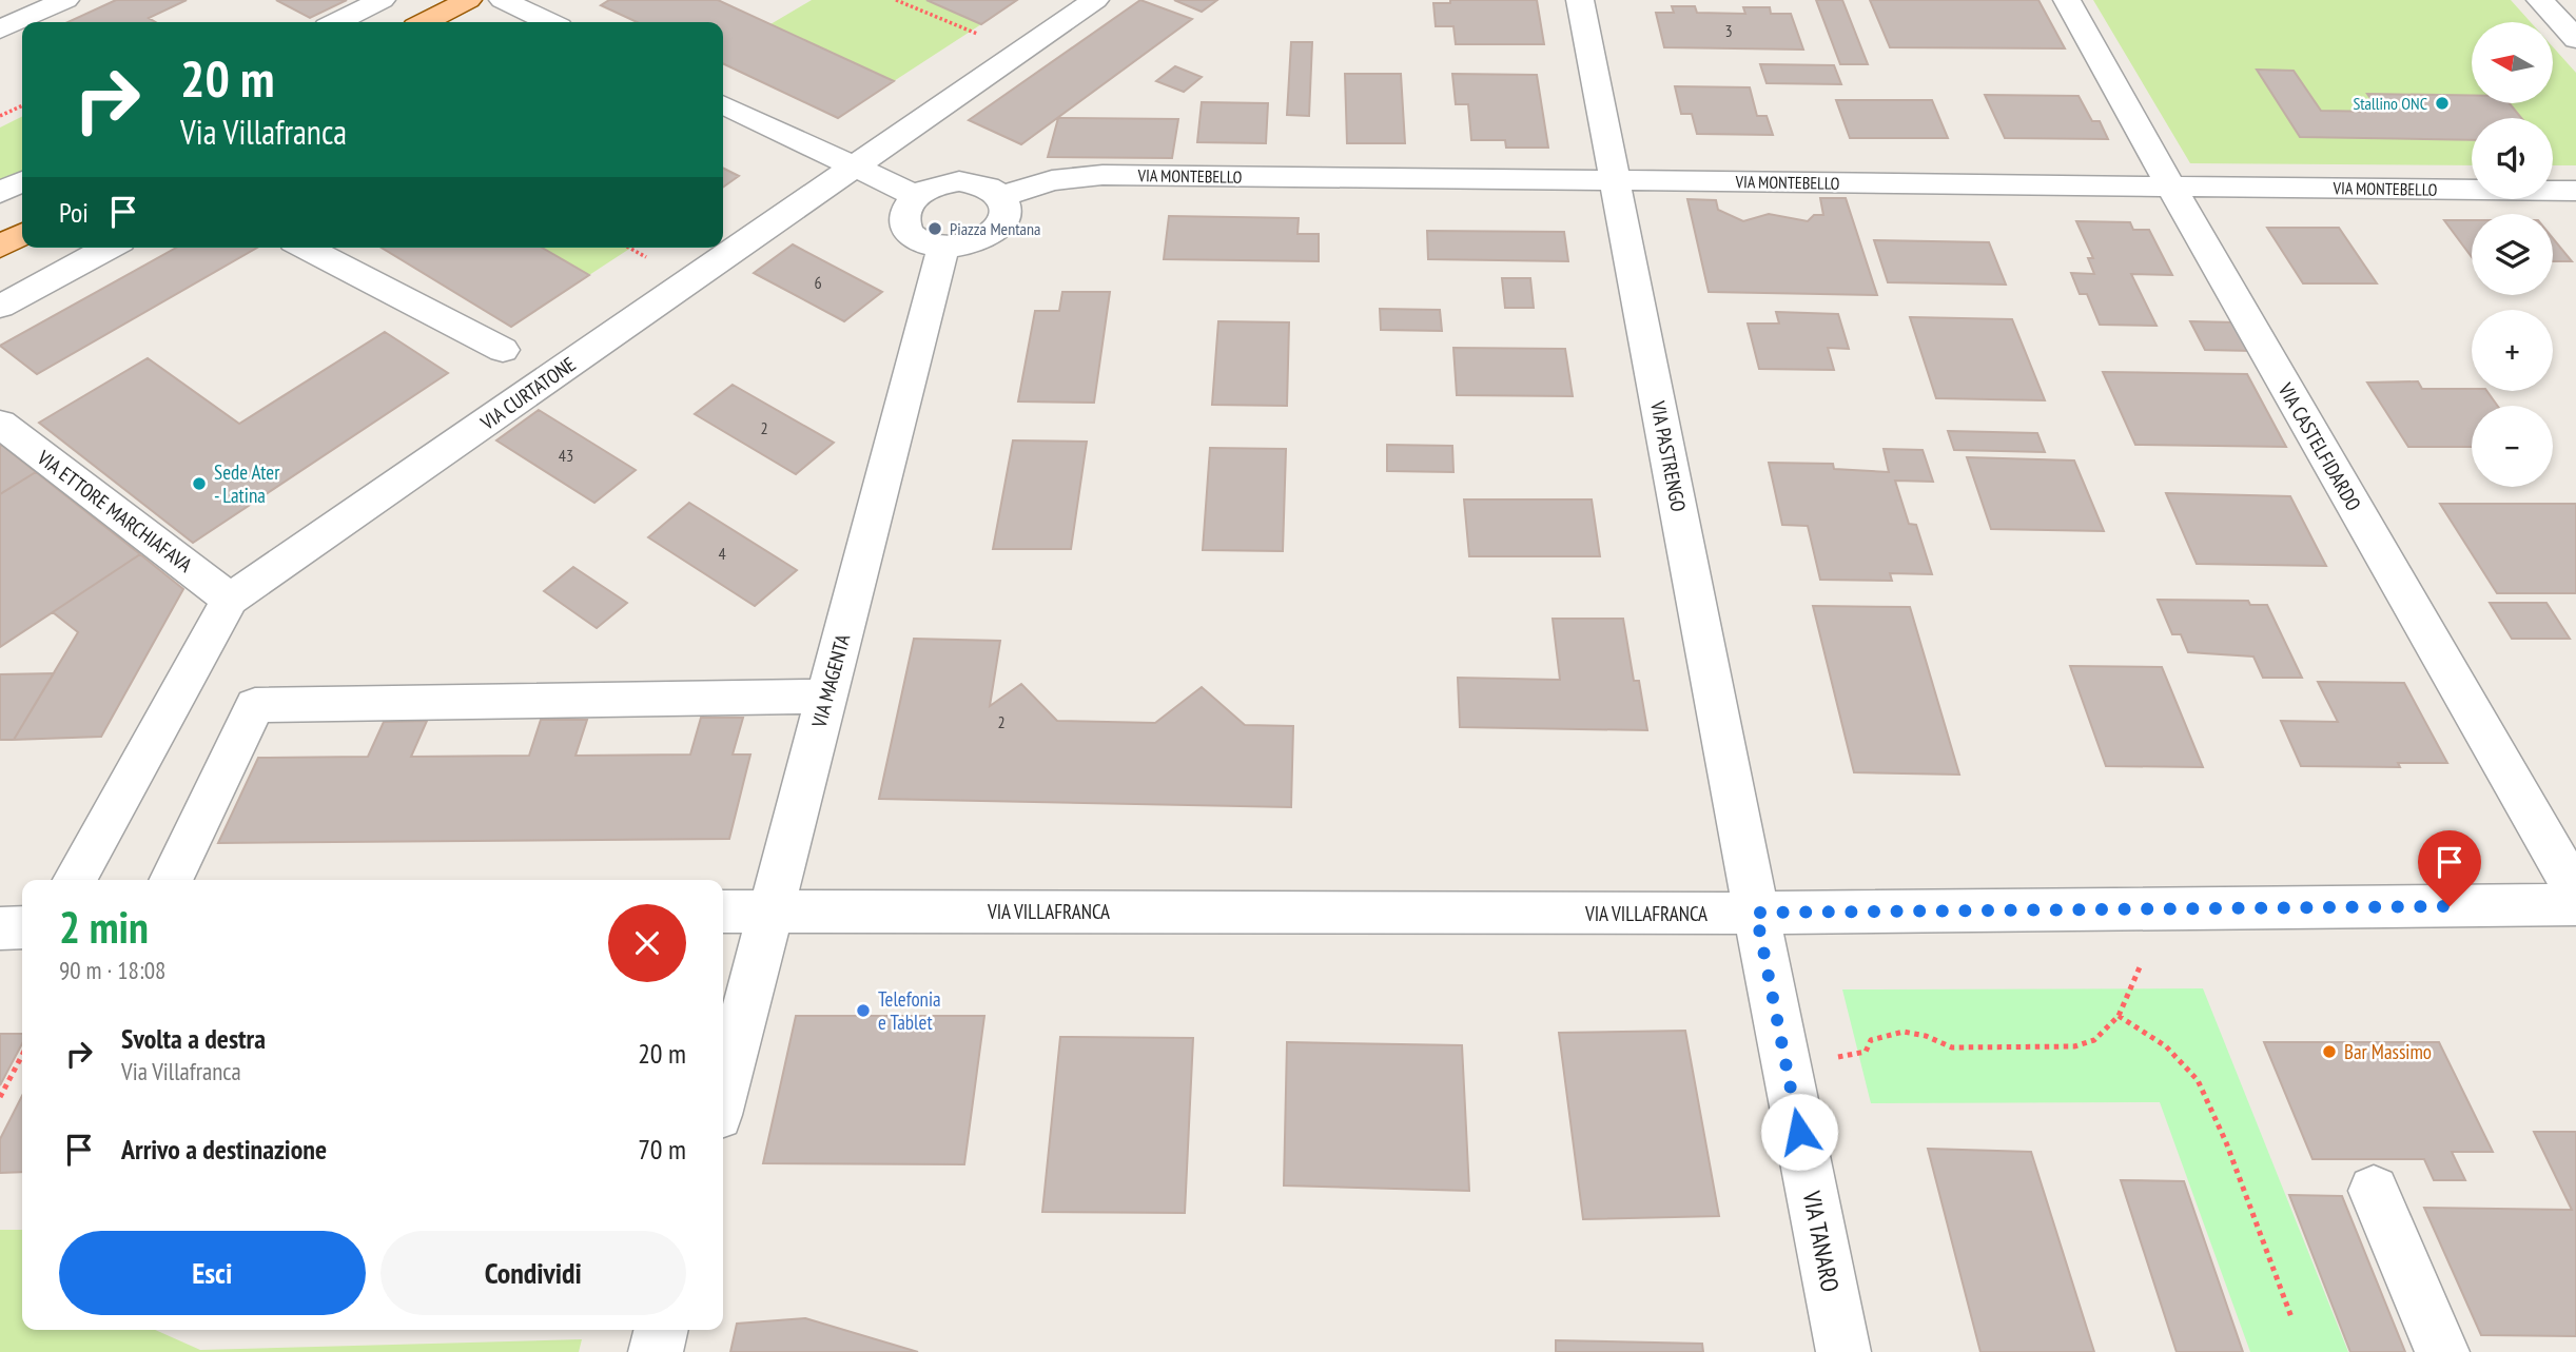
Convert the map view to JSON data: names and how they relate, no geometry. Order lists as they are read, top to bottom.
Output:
{
  "streets": {
    "street": [
      "VIA MONTEBELLO",
      "VIA CURTATONE",
      "VIA CASTELFIDARDO",
      "VIA PASTRENGO",
      "VIA ETTORE MARCHIAFAVA",
      "VIA MAGENTA",
      "VIA VILLAFRANCA",
      "VIA TANARO"
    ]
  },
  "crossings": [
    ["VIA MONTEBELLO", "VIA CASTELFIDARDO"],
    ["VIA MONTEBELLO", "VIA PASTRENGO"],
    ["VIA MONTEBELLO", "VIA MAGENTA"],
    ["VIA CURTATONE", "VIA ETTORE MARCHIAFAVA"],
    ["VIA PASTRENGO", "VIA VILLAFRANCA"],
    ["VIA PASTRENGO", "VIA TANARO"],
    ["VIA MAGENTA", "VIA VILLAFRANCA"],
    ["VIA VILLAFRANCA", "VIA TANARO"]
  ],
  "places": [
    "Stallino ONC",
    "Piazza Mentana",
    "Sede Ater - Latina",
    "Telefonia e Tablet",
    "Bar Massimo"
  ],
  "house_numbers": [
    "3",
    "6",
    "2",
    "43",
    "4",
    "2"
  ],
  "north": "left",
  "page": {
    "map_buttons": ["+", "−"],
    "turn": ["20 m", "Via Villafranca"],
    "then": "Poi",
    "heading": ["2 min", "90 m · 18:08"],
    "list": [
      {
        "name": "Svolta a destra",
        "note": "Via Villafranca",
        "value": "20 m"
      },
      {
        "name": "Arrivo a destinazione",
        "value": "70 m"
      }
    ],
    "buttons": ["Esci", "Condividi"]
  }
}
